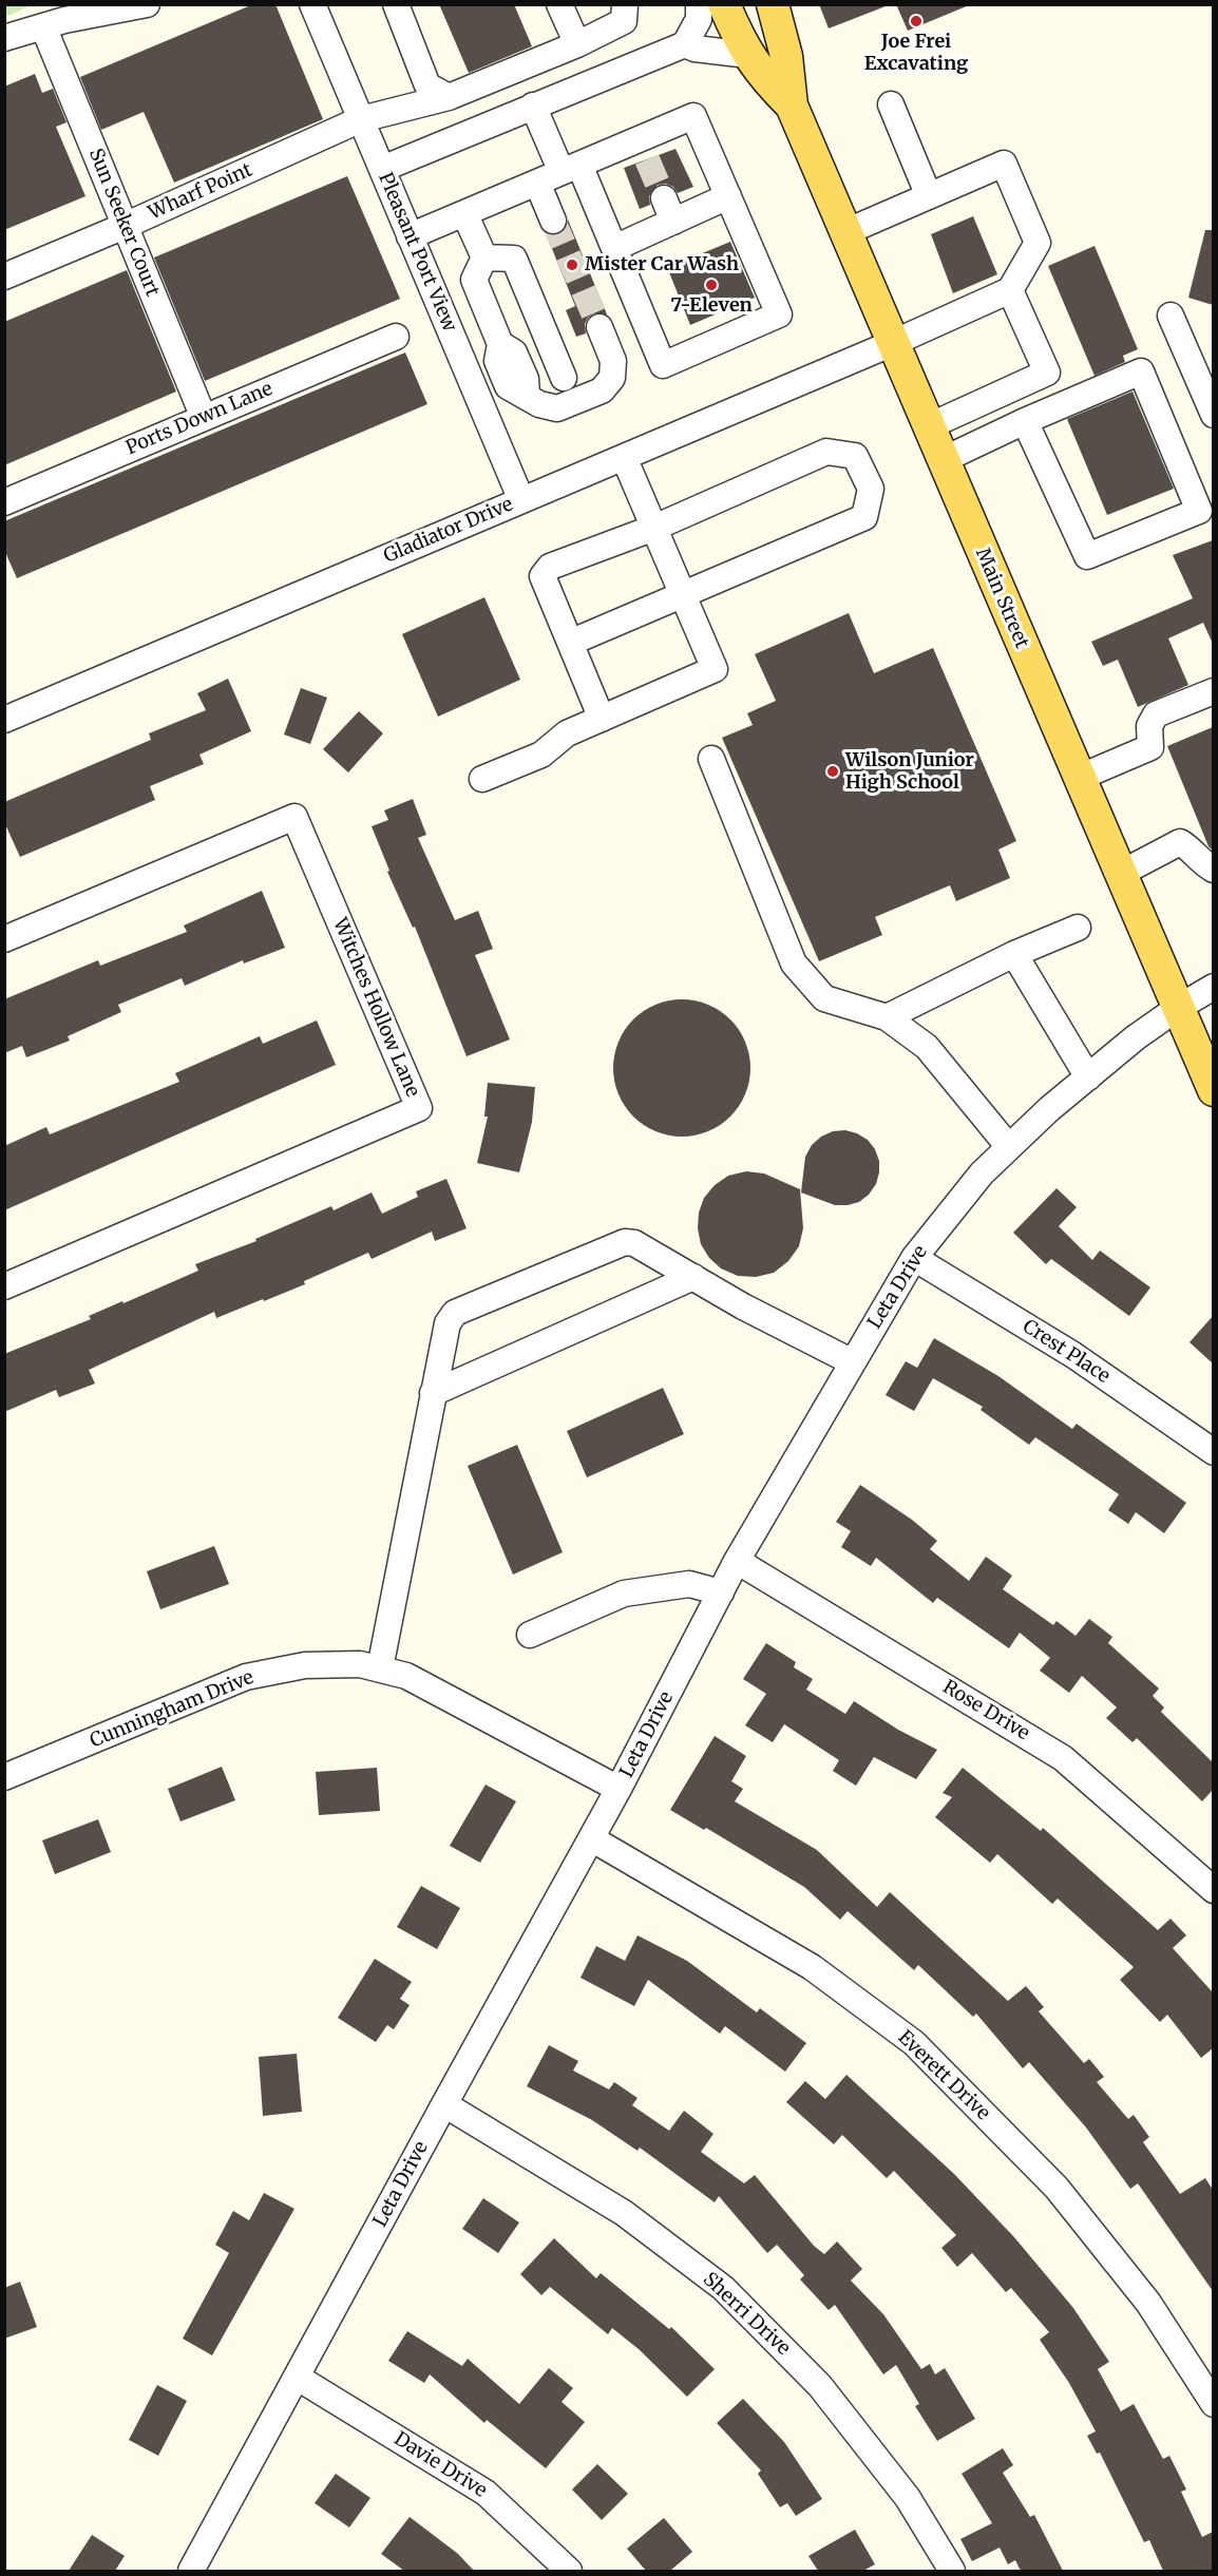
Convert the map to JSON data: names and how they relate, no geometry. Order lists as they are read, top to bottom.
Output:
{
  "streets": {
    "main road": ["Main Street"],
    "street": [
      "Wharf Point",
      "Sun Seeker Court",
      "Pleasant Port View",
      "Ports Down Lane",
      "Gladiator Drive",
      "Witches Hollow Lane",
      "Leta Drive",
      "Crest Place",
      "Cunningham Drive",
      "Rose Drive",
      "Everett Drive",
      "Sherri Drive",
      "Davie Drive"
    ]
  },
  "crossings": [
    ["Wharf Point", "Sun Seeker Court"],
    ["Wharf Point", "Pleasant Port View"],
    ["Sun Seeker Court", "Ports Down Lane"],
    ["Pleasant Port View", "Gladiator Drive"],
    ["Gladiator Drive", "Main Street"],
    ["Main Street", "Leta Drive"],
    ["Leta Drive", "Crest Place"],
    ["Leta Drive", "Cunningham Drive"],
    ["Leta Drive", "Rose Drive"],
    ["Leta Drive", "Everett Drive"],
    ["Leta Drive", "Sherri Drive"],
    ["Leta Drive", "Davie Drive"]
  ],
  "places": [
    "Joe Frei Excavating",
    "Mister Car Wash",
    "7-Eleven",
    "Wilson Junior High School"
  ]
}
